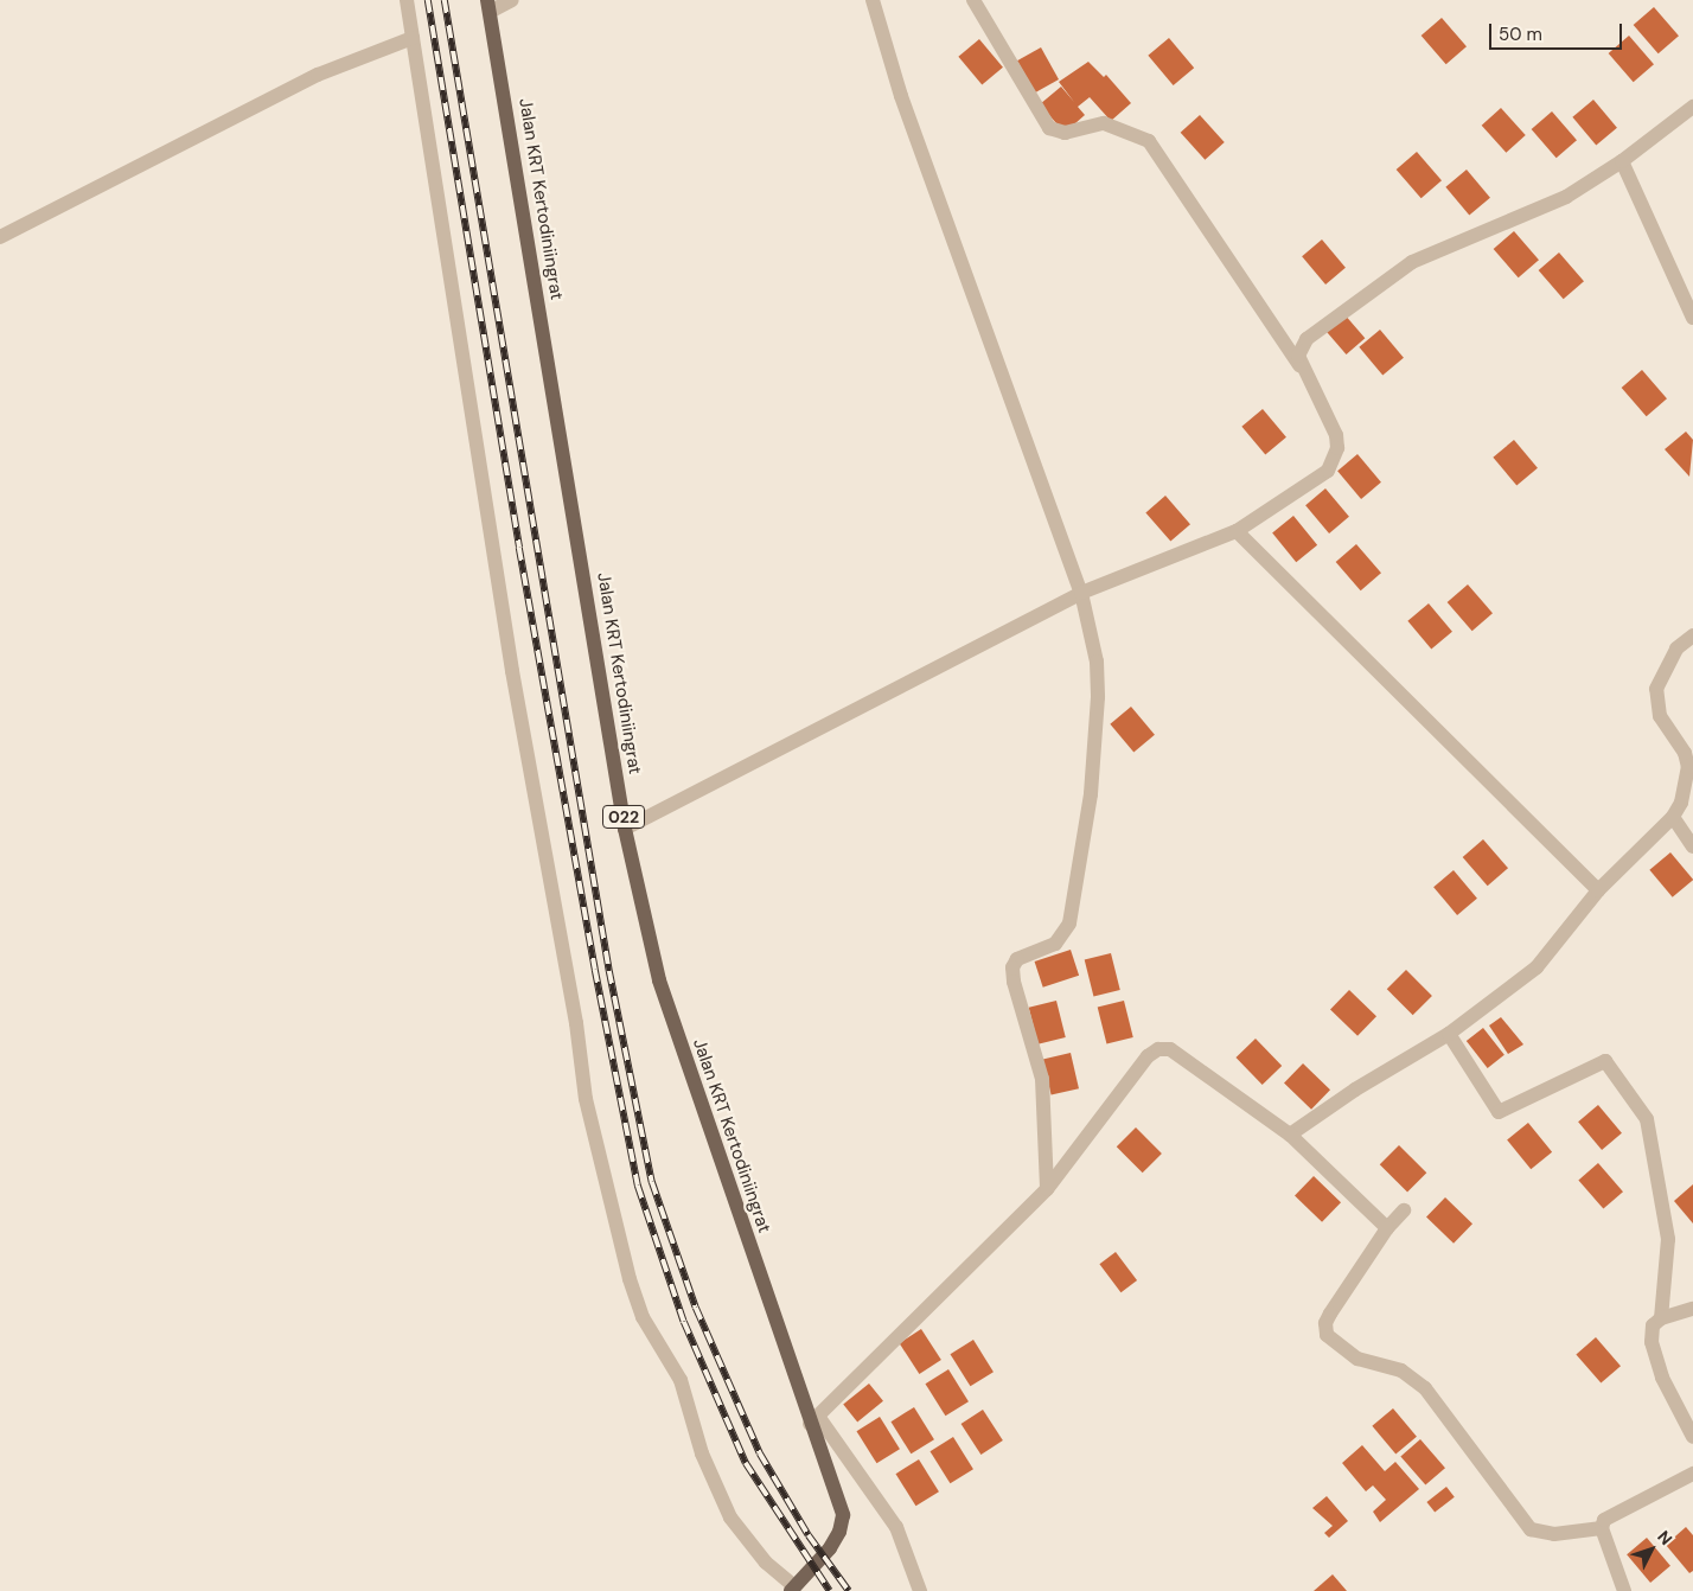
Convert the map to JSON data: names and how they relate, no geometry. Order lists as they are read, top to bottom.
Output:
{
  "streets": {
    "main road": ["Jalan KRT Kertodiniingrat", "022"]
  },
  "scale_bar": "50 m",
  "north": "top right"
}
